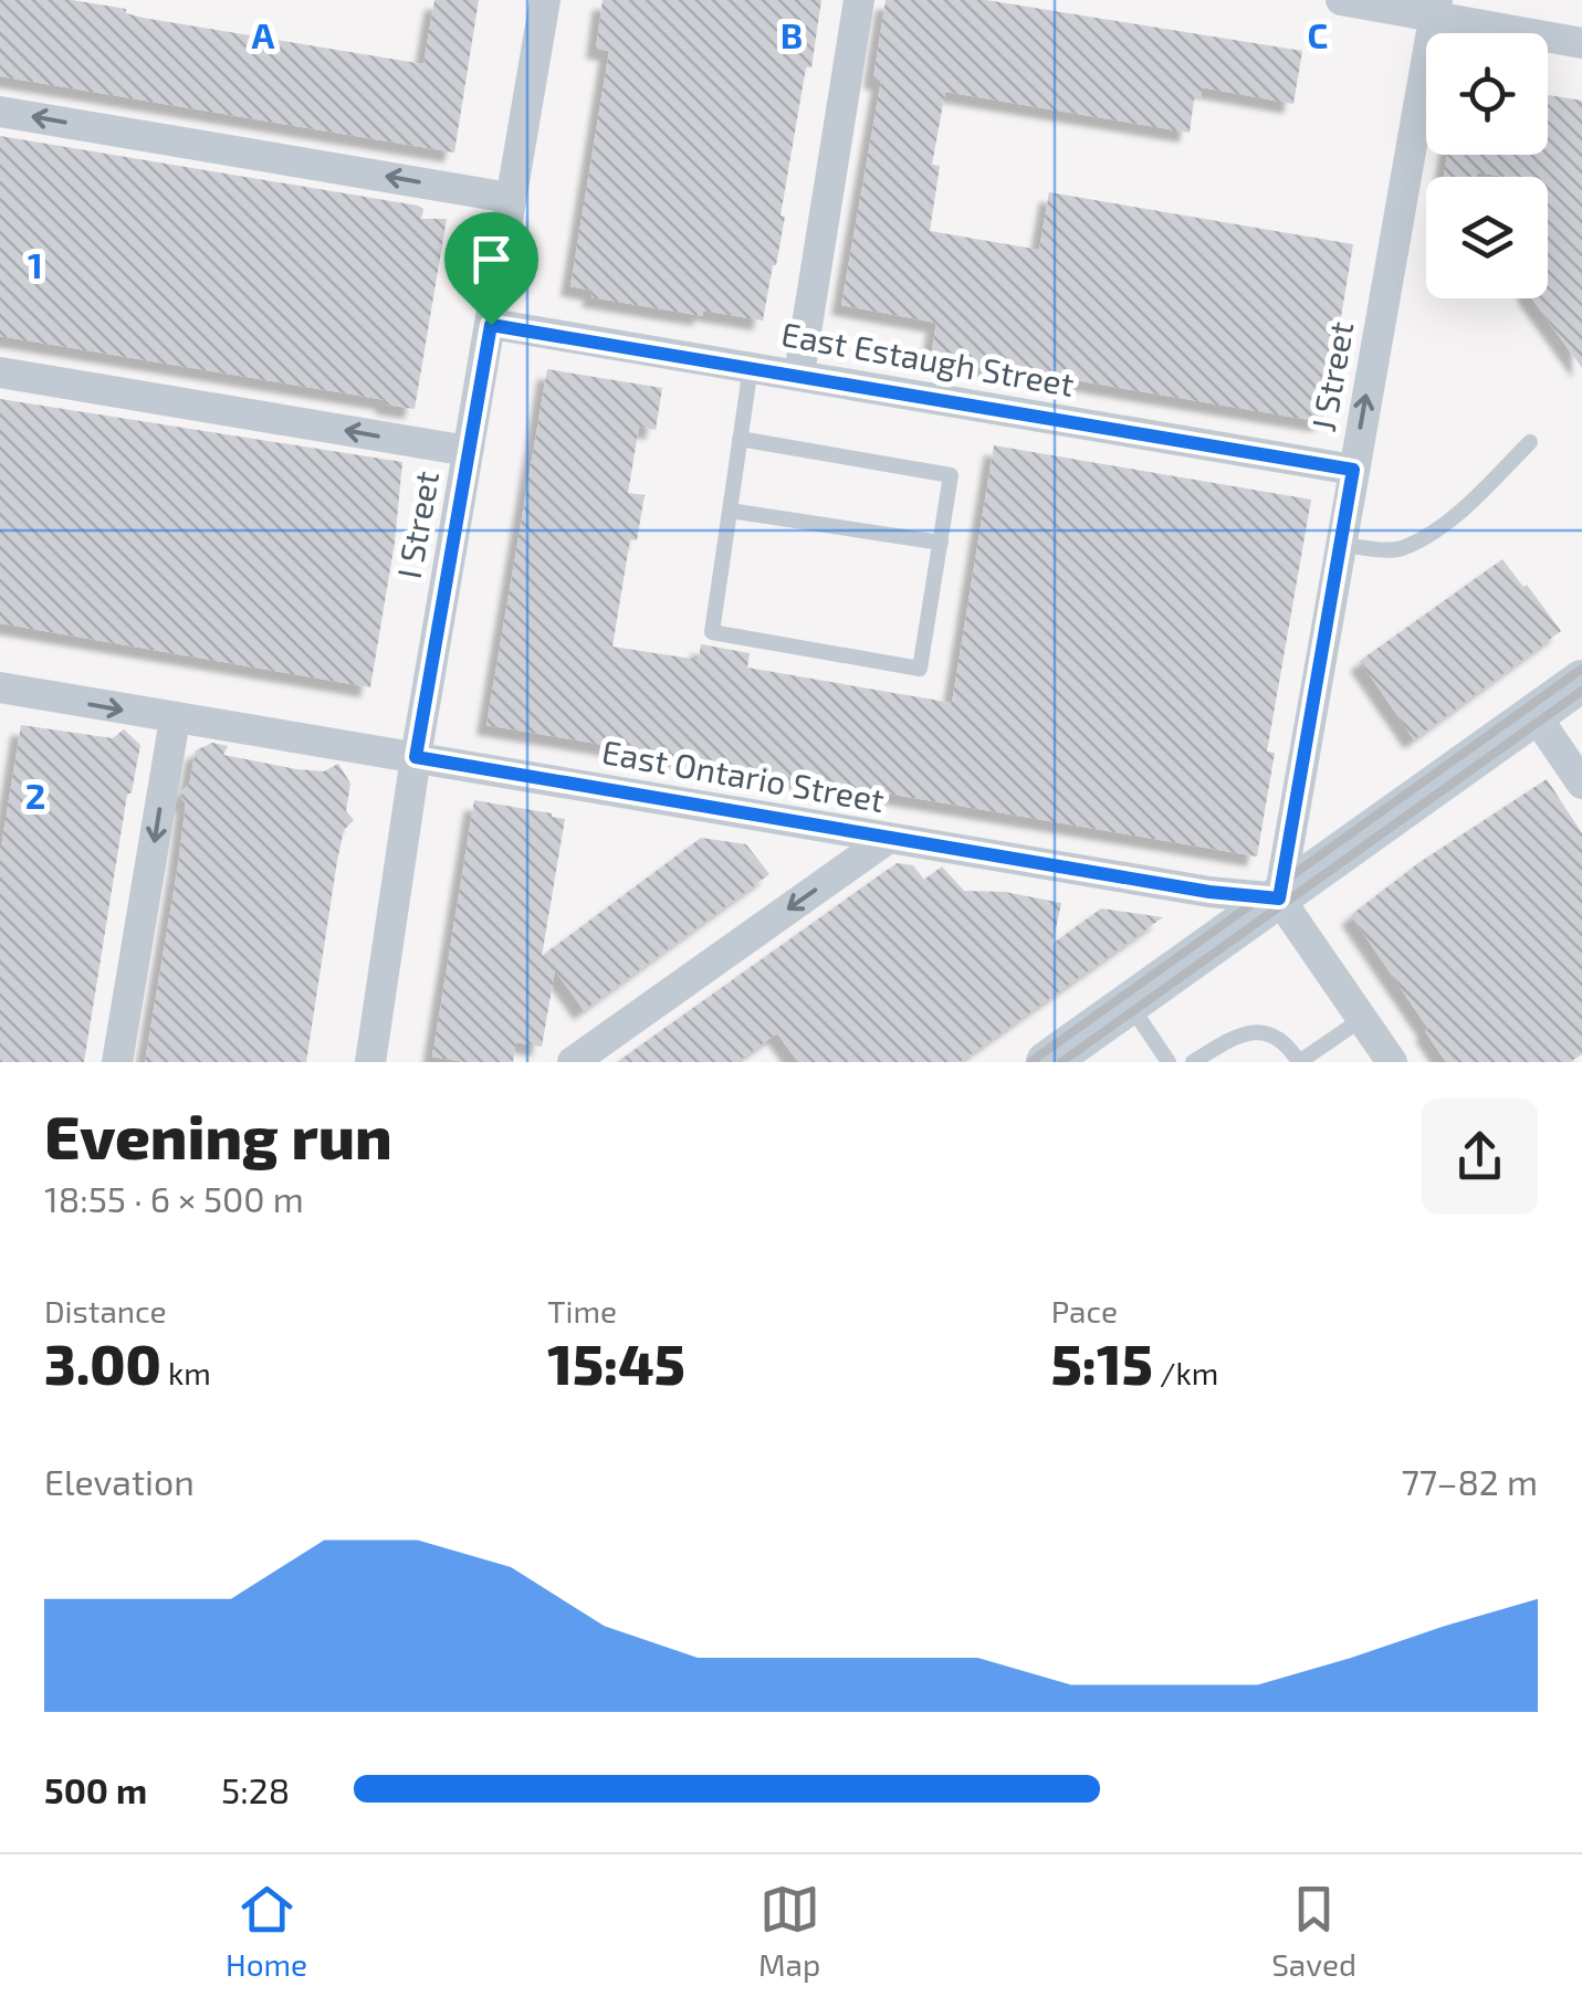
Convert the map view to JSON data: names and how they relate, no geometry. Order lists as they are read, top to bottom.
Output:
{
  "streets": {
    "street": [
      "East Estaugh Street",
      "J Street",
      "I Street",
      "East Ontario Street"
    ]
  },
  "crossings": [
    ["East Estaugh Street", "J Street"],
    ["East Estaugh Street", "I Street"],
    ["J Street", "East Ontario Street"],
    ["I Street", "East Ontario Street"]
  ],
  "one_way": ["J Street"],
  "page": {
    "heading": ["Evening run", "18:55 · 6 × 500 m"],
    "stats": [
      ["Distance", "3.00 km"],
      ["Time", "15:45"],
      ["Pace", "5:15 /km"]
    ],
    "chart": ["Elevation", "77–82 m"],
    "list": [
      {
        "name": "500 m",
        "note": "5:28"
      }
    ],
    "tabs": ["Home", "Map", "Saved"]
  },
  "grid": {
    "columns": ["A", "B", "C"],
    "rows": ["1", "2"]
  }
}
